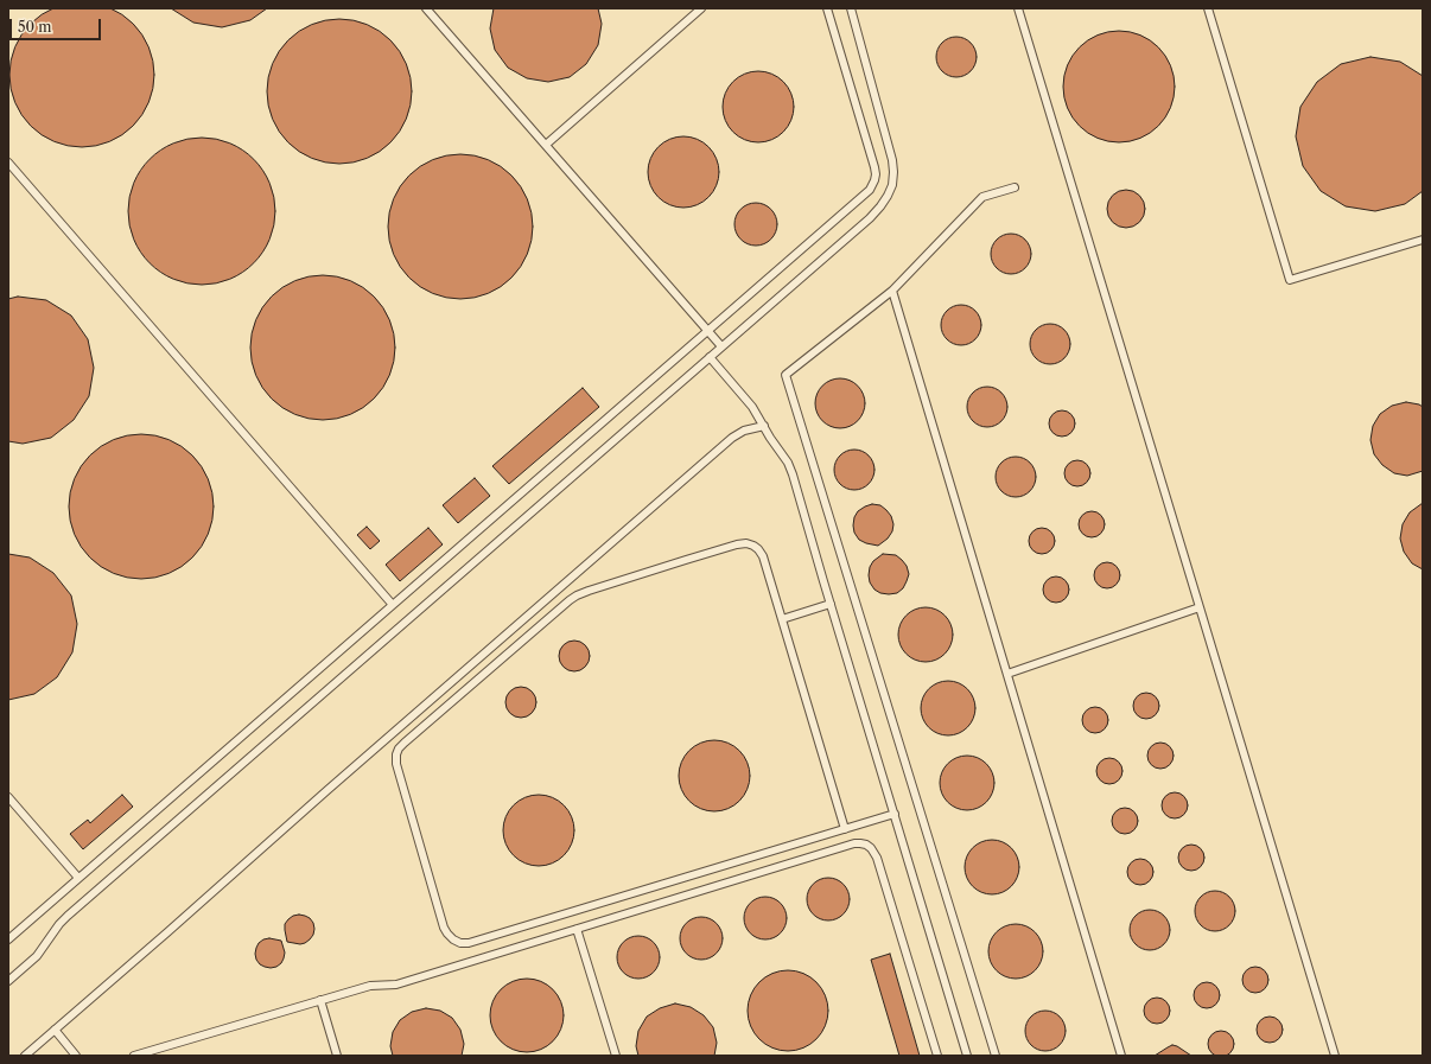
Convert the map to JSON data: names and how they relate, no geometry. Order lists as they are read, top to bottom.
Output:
{
  "scale_bar": "50 m"
}
